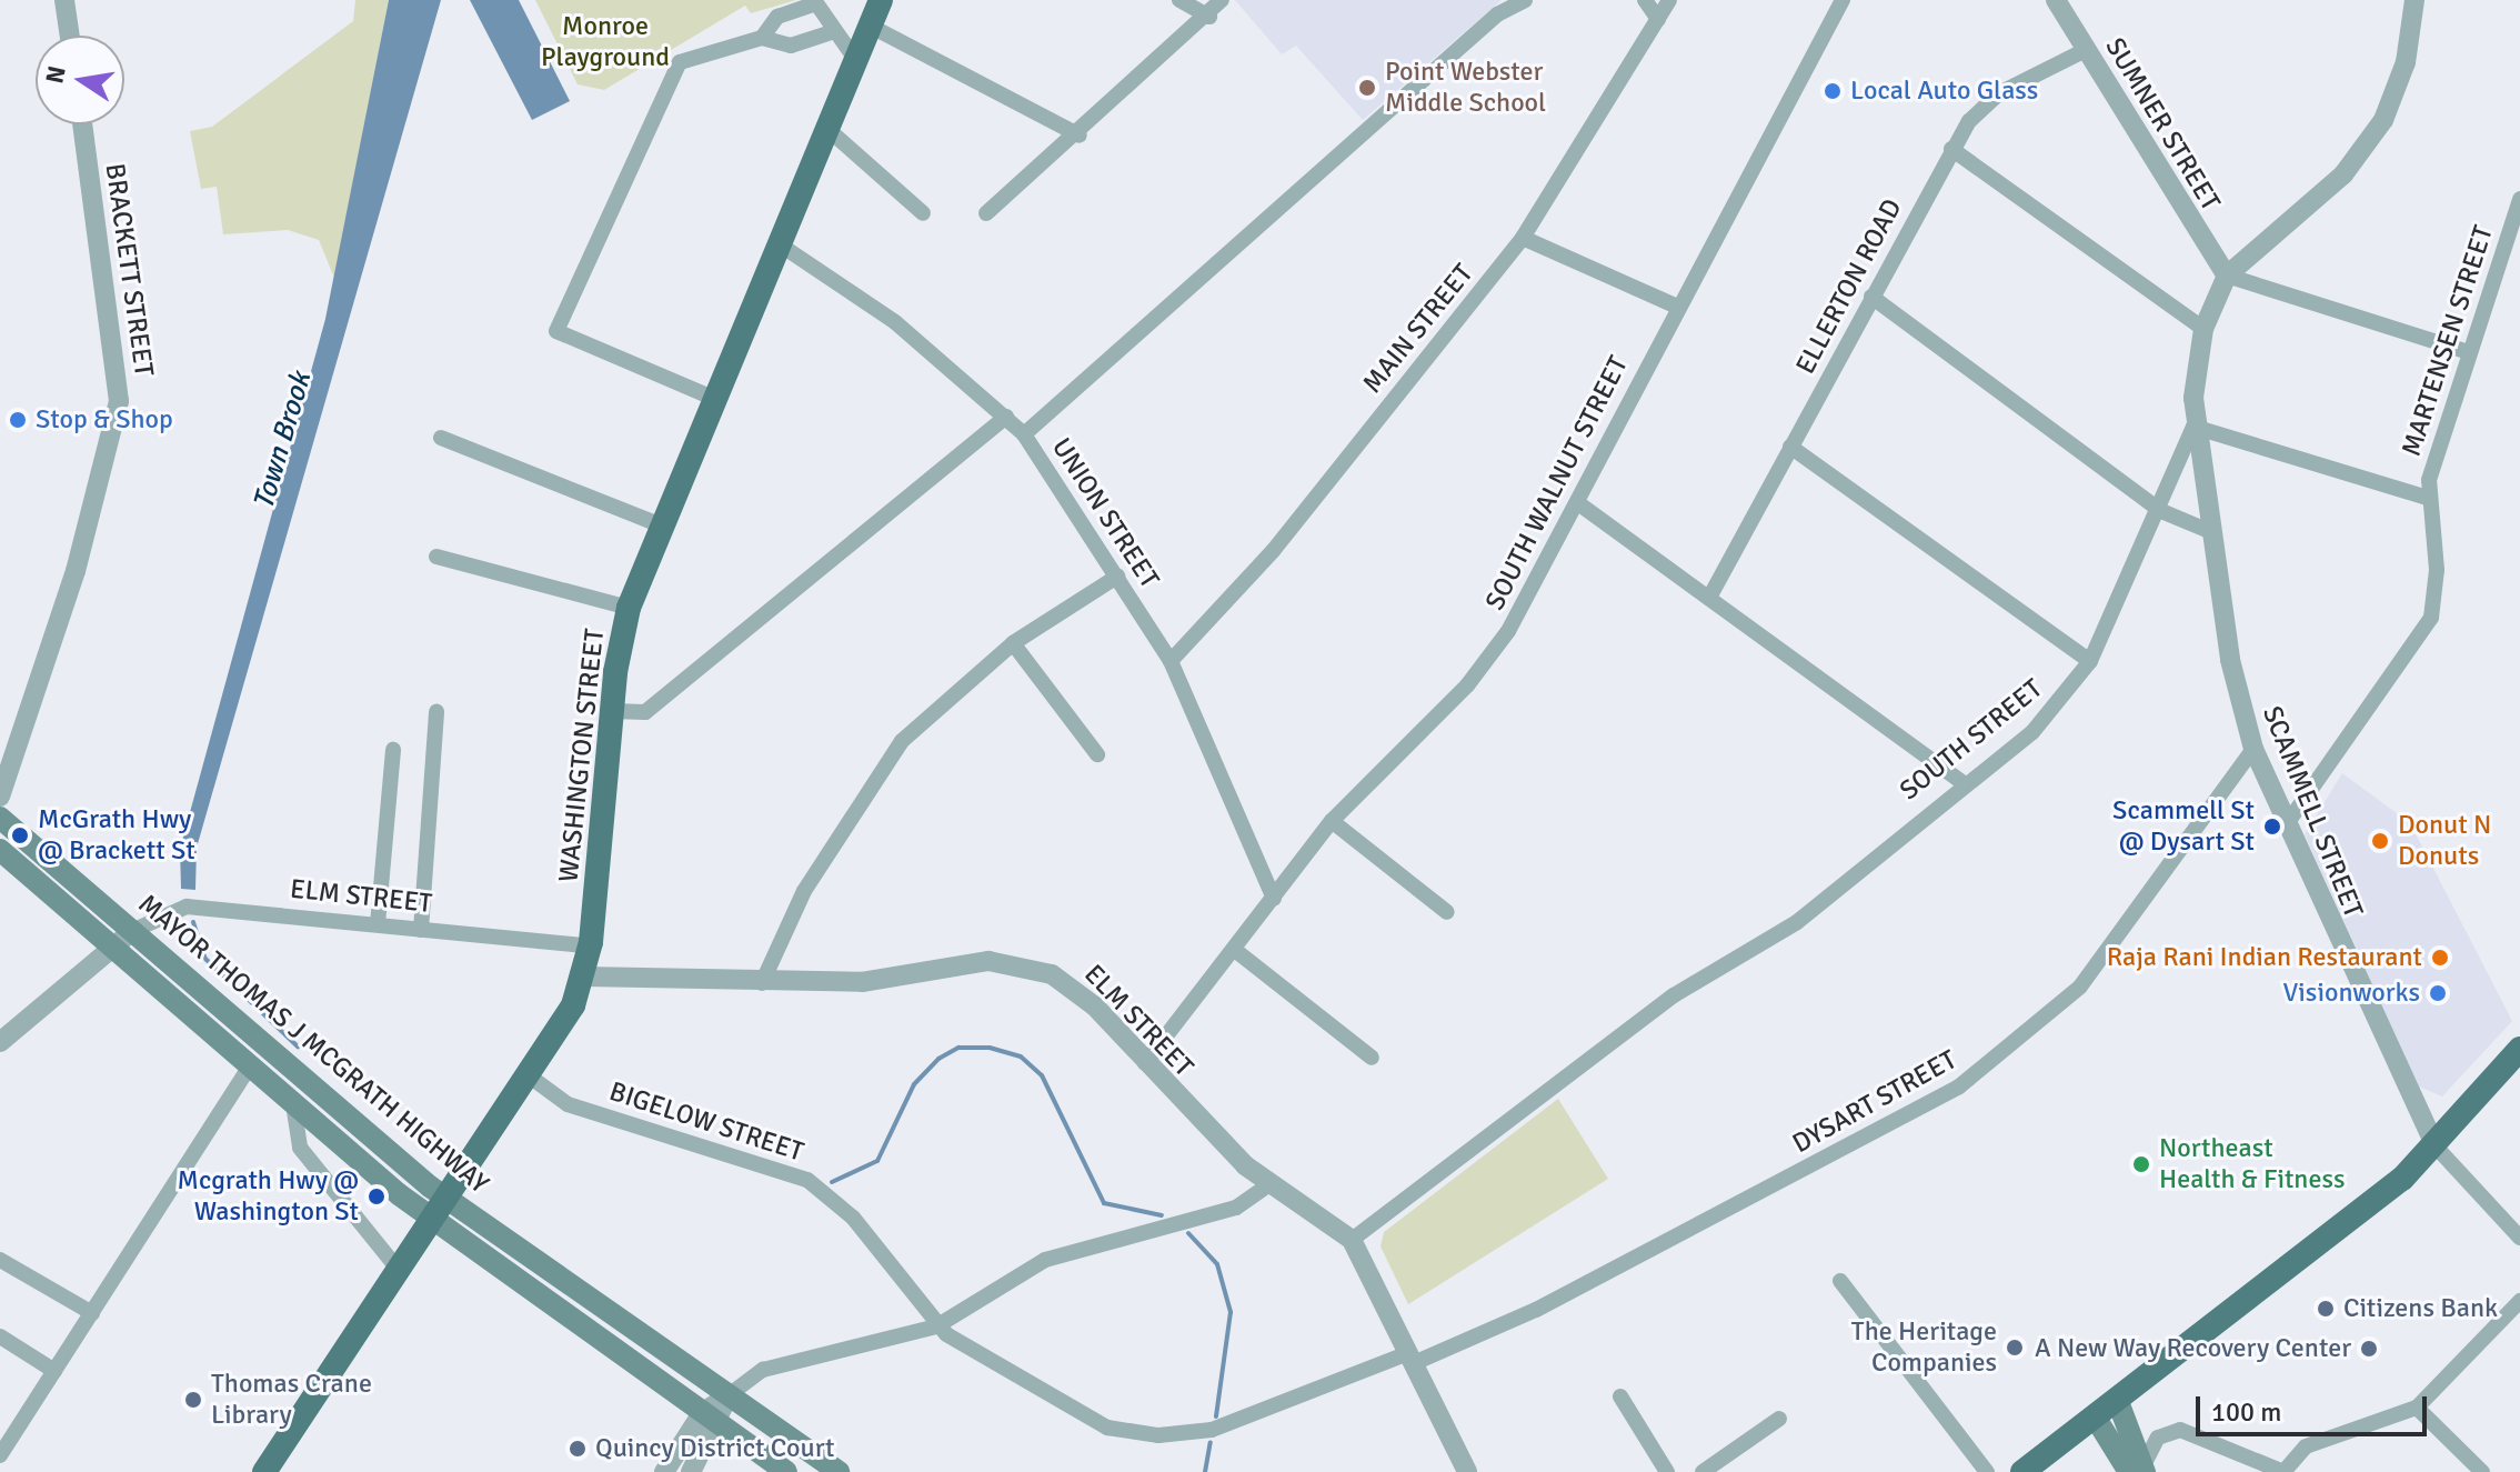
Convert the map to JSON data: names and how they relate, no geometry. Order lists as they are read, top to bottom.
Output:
{
  "streets": {
    "main road": ["WASHINGTON STREET", "MAYOR THOMAS J MCGRATH HIGHWAY"],
    "street": [
      "SUMNER STREET",
      "BRACKETT STREET",
      "ELLERTON ROAD",
      "MAIN STREET",
      "MARTENSEN STREET",
      "SOUTH WALNUT STREET",
      "UNION STREET",
      "SOUTH STREET",
      "SCAMMELL STREET",
      "ELM STREET",
      "DYSART STREET",
      "BIGELOW STREET"
    ]
  },
  "crossings": [
    ["SUMNER STREET", "ELLERTON ROAD"],
    ["SUMNER STREET", "SOUTH STREET"],
    ["MAIN STREET", "UNION STREET"],
    ["MARTENSEN STREET", "SCAMMELL STREET"],
    ["SOUTH WALNUT STREET", "UNION STREET"],
    ["SOUTH WALNUT STREET", "ELM STREET"],
    ["UNION STREET", "WASHINGTON STREET"],
    ["SOUTH STREET", "SCAMMELL STREET"],
    ["SOUTH STREET", "ELM STREET"],
    ["WASHINGTON STREET", "ELM STREET"],
    ["WASHINGTON STREET", "MAYOR THOMAS J MCGRATH HIGHWAY"],
    ["WASHINGTON STREET", "BIGELOW STREET"],
    ["SCAMMELL STREET", "DYSART STREET"],
    ["ELM STREET", "MAYOR THOMAS J MCGRATH HIGHWAY"],
    ["ELM STREET", "DYSART STREET"],
    ["ELM STREET", "BIGELOW STREET"],
    ["DYSART STREET", "BIGELOW STREET"]
  ],
  "water": ["Town Brook"],
  "parks": ["Monroe Playground"],
  "places": [
    "Point Webster Middle School",
    "Local Auto Glass",
    "Stop & Shop",
    "Scammell St @ Dysart St",
    "McGrath Hwy @ Brackett St",
    "Donut N Donuts",
    "Raja Rani Indian Restaurant",
    "Visionworks",
    "Northeast Health & Fitness",
    "Mcgrath Hwy @ Washington St",
    "Citizens Bank",
    "The Heritage Companies",
    "A New Way Recovery Center",
    "Thomas Crane Library",
    "Quincy District Court"
  ],
  "scale_bar": "100 m",
  "north": "left"
}
